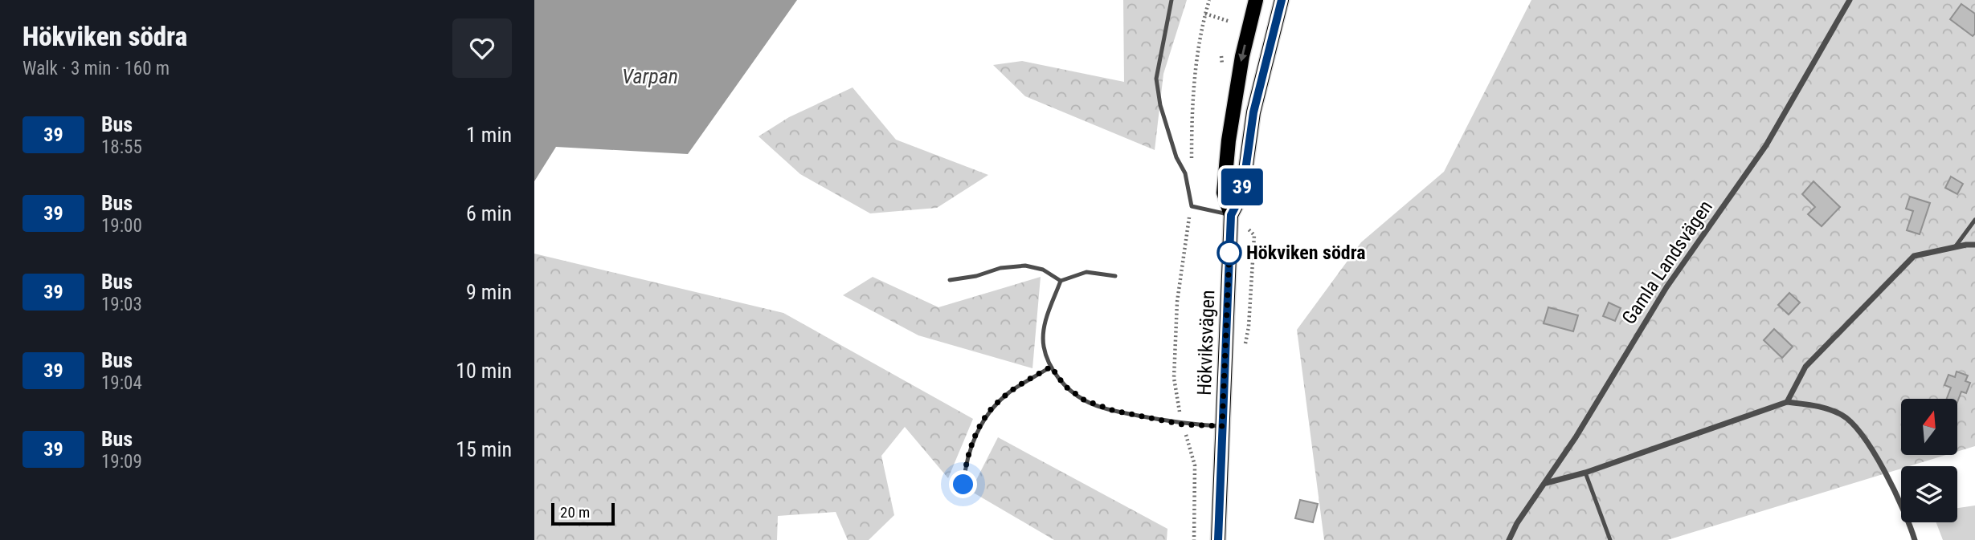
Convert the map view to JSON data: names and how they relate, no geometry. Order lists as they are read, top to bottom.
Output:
{
  "streets": {
    "main road": ["Hökviksvägen"],
    "street": ["Gamla Landsvägen"]
  },
  "water": ["Varpan"],
  "places": ["Hökviken södra"],
  "lines": ["bus line 39"],
  "scale_bar": "20 m",
  "north": "top",
  "page": {
    "heading": ["Hökviken södra", "Walk · 3 min · 160 m"],
    "on_map": "39",
    "list": [
      {
        "mark": "39",
        "name": "Bus",
        "note": "18:55",
        "value": "1 min"
      },
      {
        "mark": "39",
        "name": "Bus",
        "note": "19:00",
        "value": "6 min"
      },
      {
        "mark": "39",
        "name": "Bus",
        "note": "19:03",
        "value": "9 min"
      },
      {
        "mark": "39",
        "name": "Bus",
        "note": "19:04",
        "value": "10 min"
      },
      {
        "mark": "39",
        "name": "Bus",
        "note": "19:09",
        "value": "15 min"
      }
    ],
    "scale": "20 m"
  }
}
